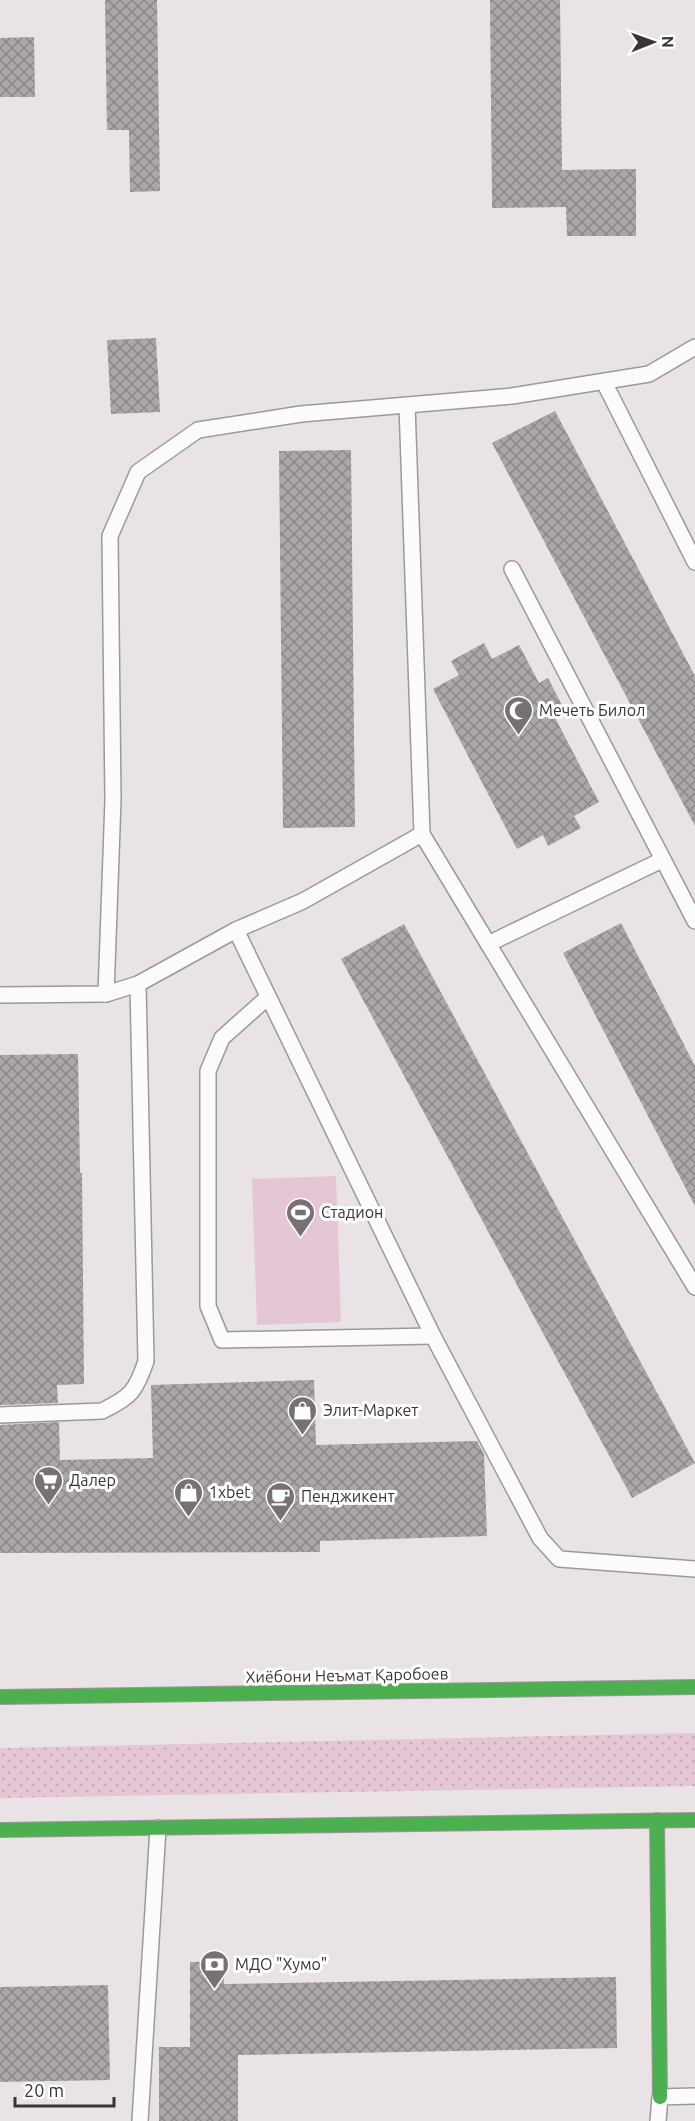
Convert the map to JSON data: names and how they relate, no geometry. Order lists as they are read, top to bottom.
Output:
{
  "streets": {
    "main road": ["Хиёбони Неъмат Қаробоев"]
  },
  "places": {
    "mosque": ["Мечеть Билол"],
    "sports": ["Стадион"],
    "shop": ["Элит-Маркет", "1xbet"],
    "supermarket": ["Далер"],
    "cafe": ["Пенджикент"],
    "bank": ["МДО \"Хумо\""]
  },
  "scale_bar": "20 m",
  "north": "right"
}
